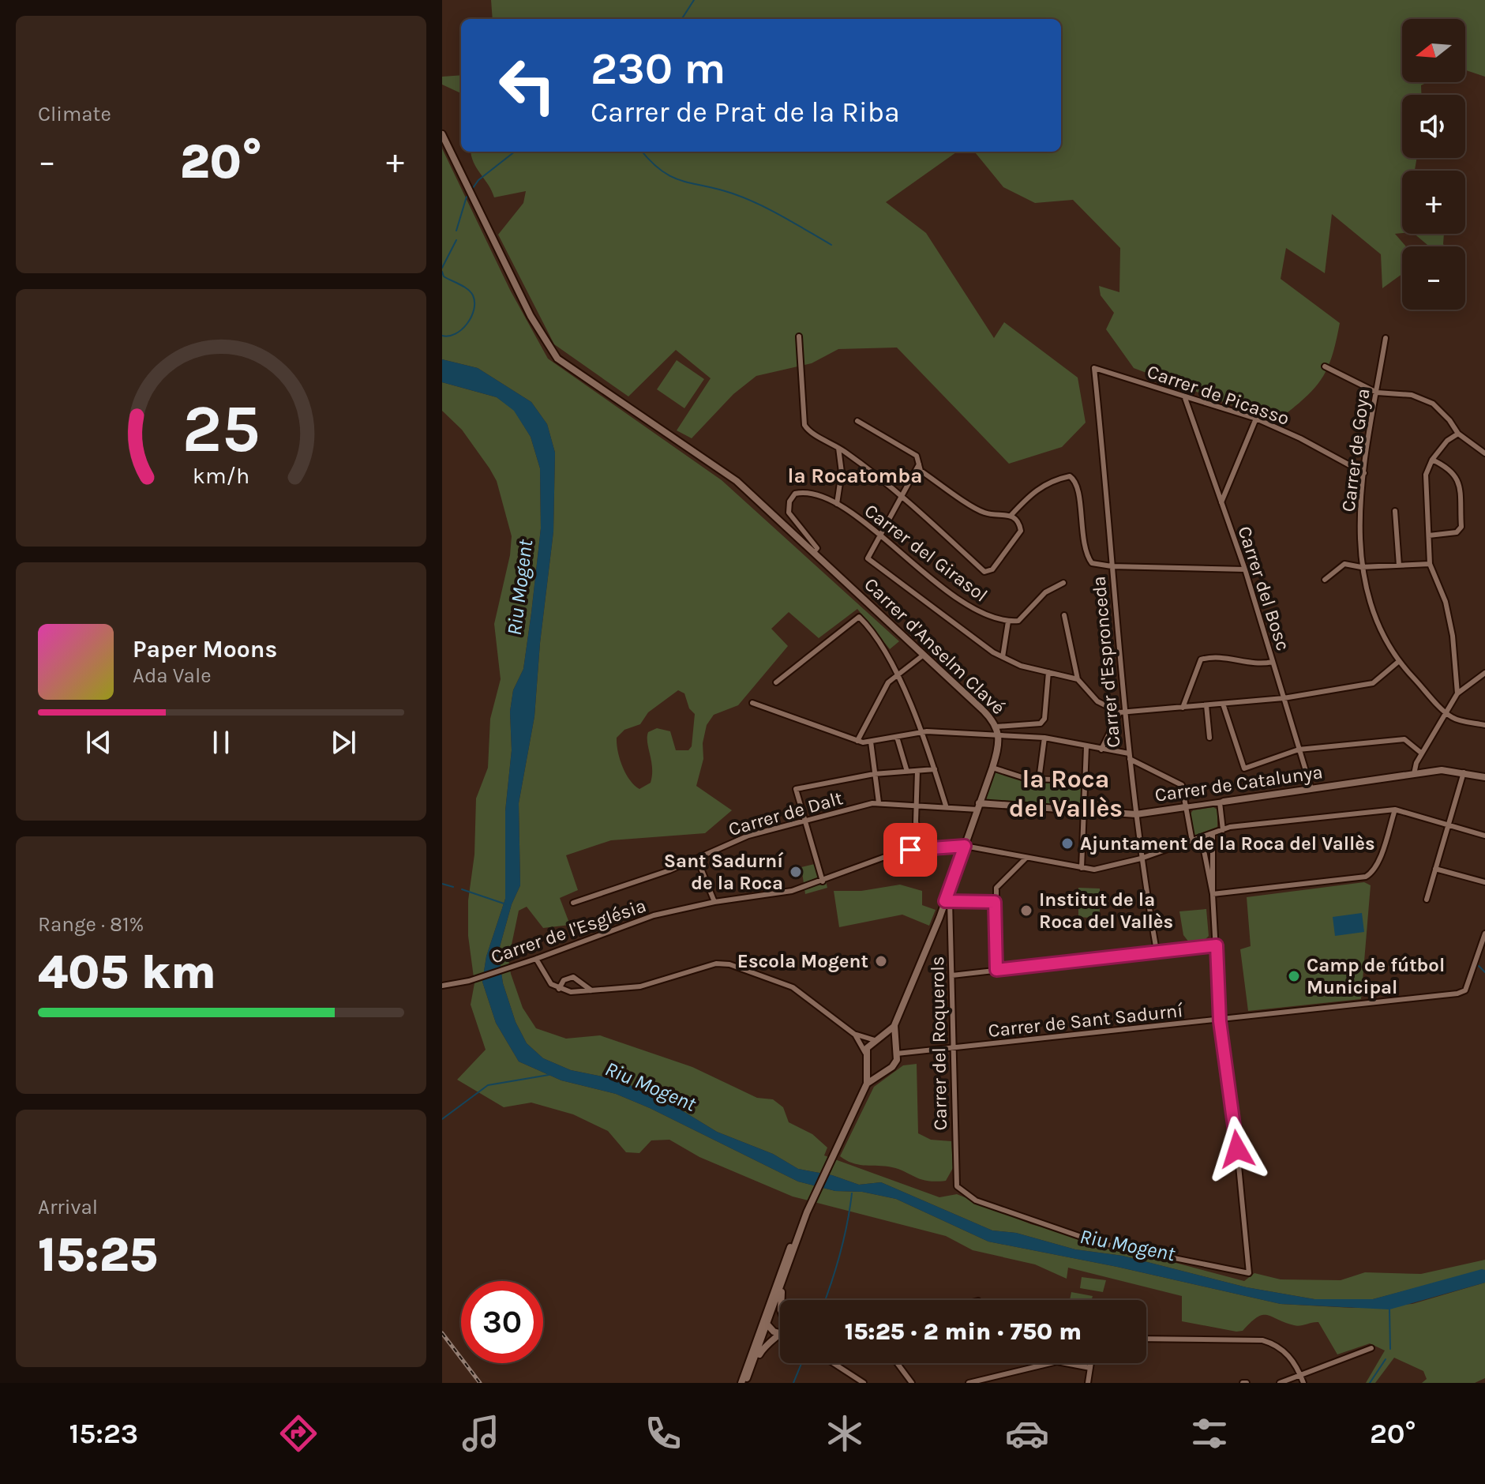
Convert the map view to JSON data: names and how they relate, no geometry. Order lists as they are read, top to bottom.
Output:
{
  "streets": {
    "street": [
      "Carrer de Picasso",
      "Carrer de Goya",
      "Carrer del Girasol",
      "Carrer del Bosc",
      "Carrer d'Anselm Clavé",
      "Carrer d'Espronceda",
      "Carrer de Catalunya",
      "Carrer de Dalt",
      "Carrer de l'Església",
      "Carrer de Sant Sadurní",
      "Carrer del Roquerols"
    ]
  },
  "crossings": [
    ["Carrer de Picasso", "Carrer de Goya"],
    ["Carrer de Picasso", "Carrer del Bosc"],
    ["Carrer de Picasso", "Carrer d'Espronceda"],
    ["Carrer del Girasol", "Carrer d'Anselm Clavé"],
    ["Carrer del Bosc", "Carrer de Catalunya"],
    ["Carrer d'Anselm Clavé", "Carrer de Catalunya"],
    ["Carrer d'Anselm Clavé", "Carrer de Dalt"],
    ["Carrer d'Anselm Clavé", "Carrer de l'Església"],
    ["Carrer d'Anselm Clavé", "Carrer del Roquerols"],
    ["Carrer d'Espronceda", "Carrer de Catalunya"],
    ["Carrer d'Espronceda", "Carrer de l'Església"],
    ["Carrer de Catalunya", "Carrer de Dalt"],
    ["Carrer de Sant Sadurní", "Carrer del Roquerols"]
  ],
  "districts": ["la Rocatomba", "la Roca del Vallès"],
  "water": ["Riu Mogent"],
  "places": [
    "Ajuntament de la Roca del Vallès",
    "Sant Sadurní de la Roca",
    "Institut de la Roca del Vallès",
    "Escola Mogent",
    "Camp de fútbol Municipal"
  ],
  "north": "left",
  "page": {
    "tile": [
      "Climate",
      ["Range · 81%", "405 km"],
      ["Arrival", "15:25"]
    ],
    "map_buttons": ["+", "−"],
    "turn": ["230 m", "Carrer de Prat de la Riba"],
    "heat": ["−", "20°", "+"],
    "song": ["Paper Moons", "Ada Vale"],
    "limit": "30",
    "trip": "15:25 · 2 min · 750 m",
    "tabs": ["15:23", "20°"],
    "gauge": ["25", "km/h"]
  }
}
